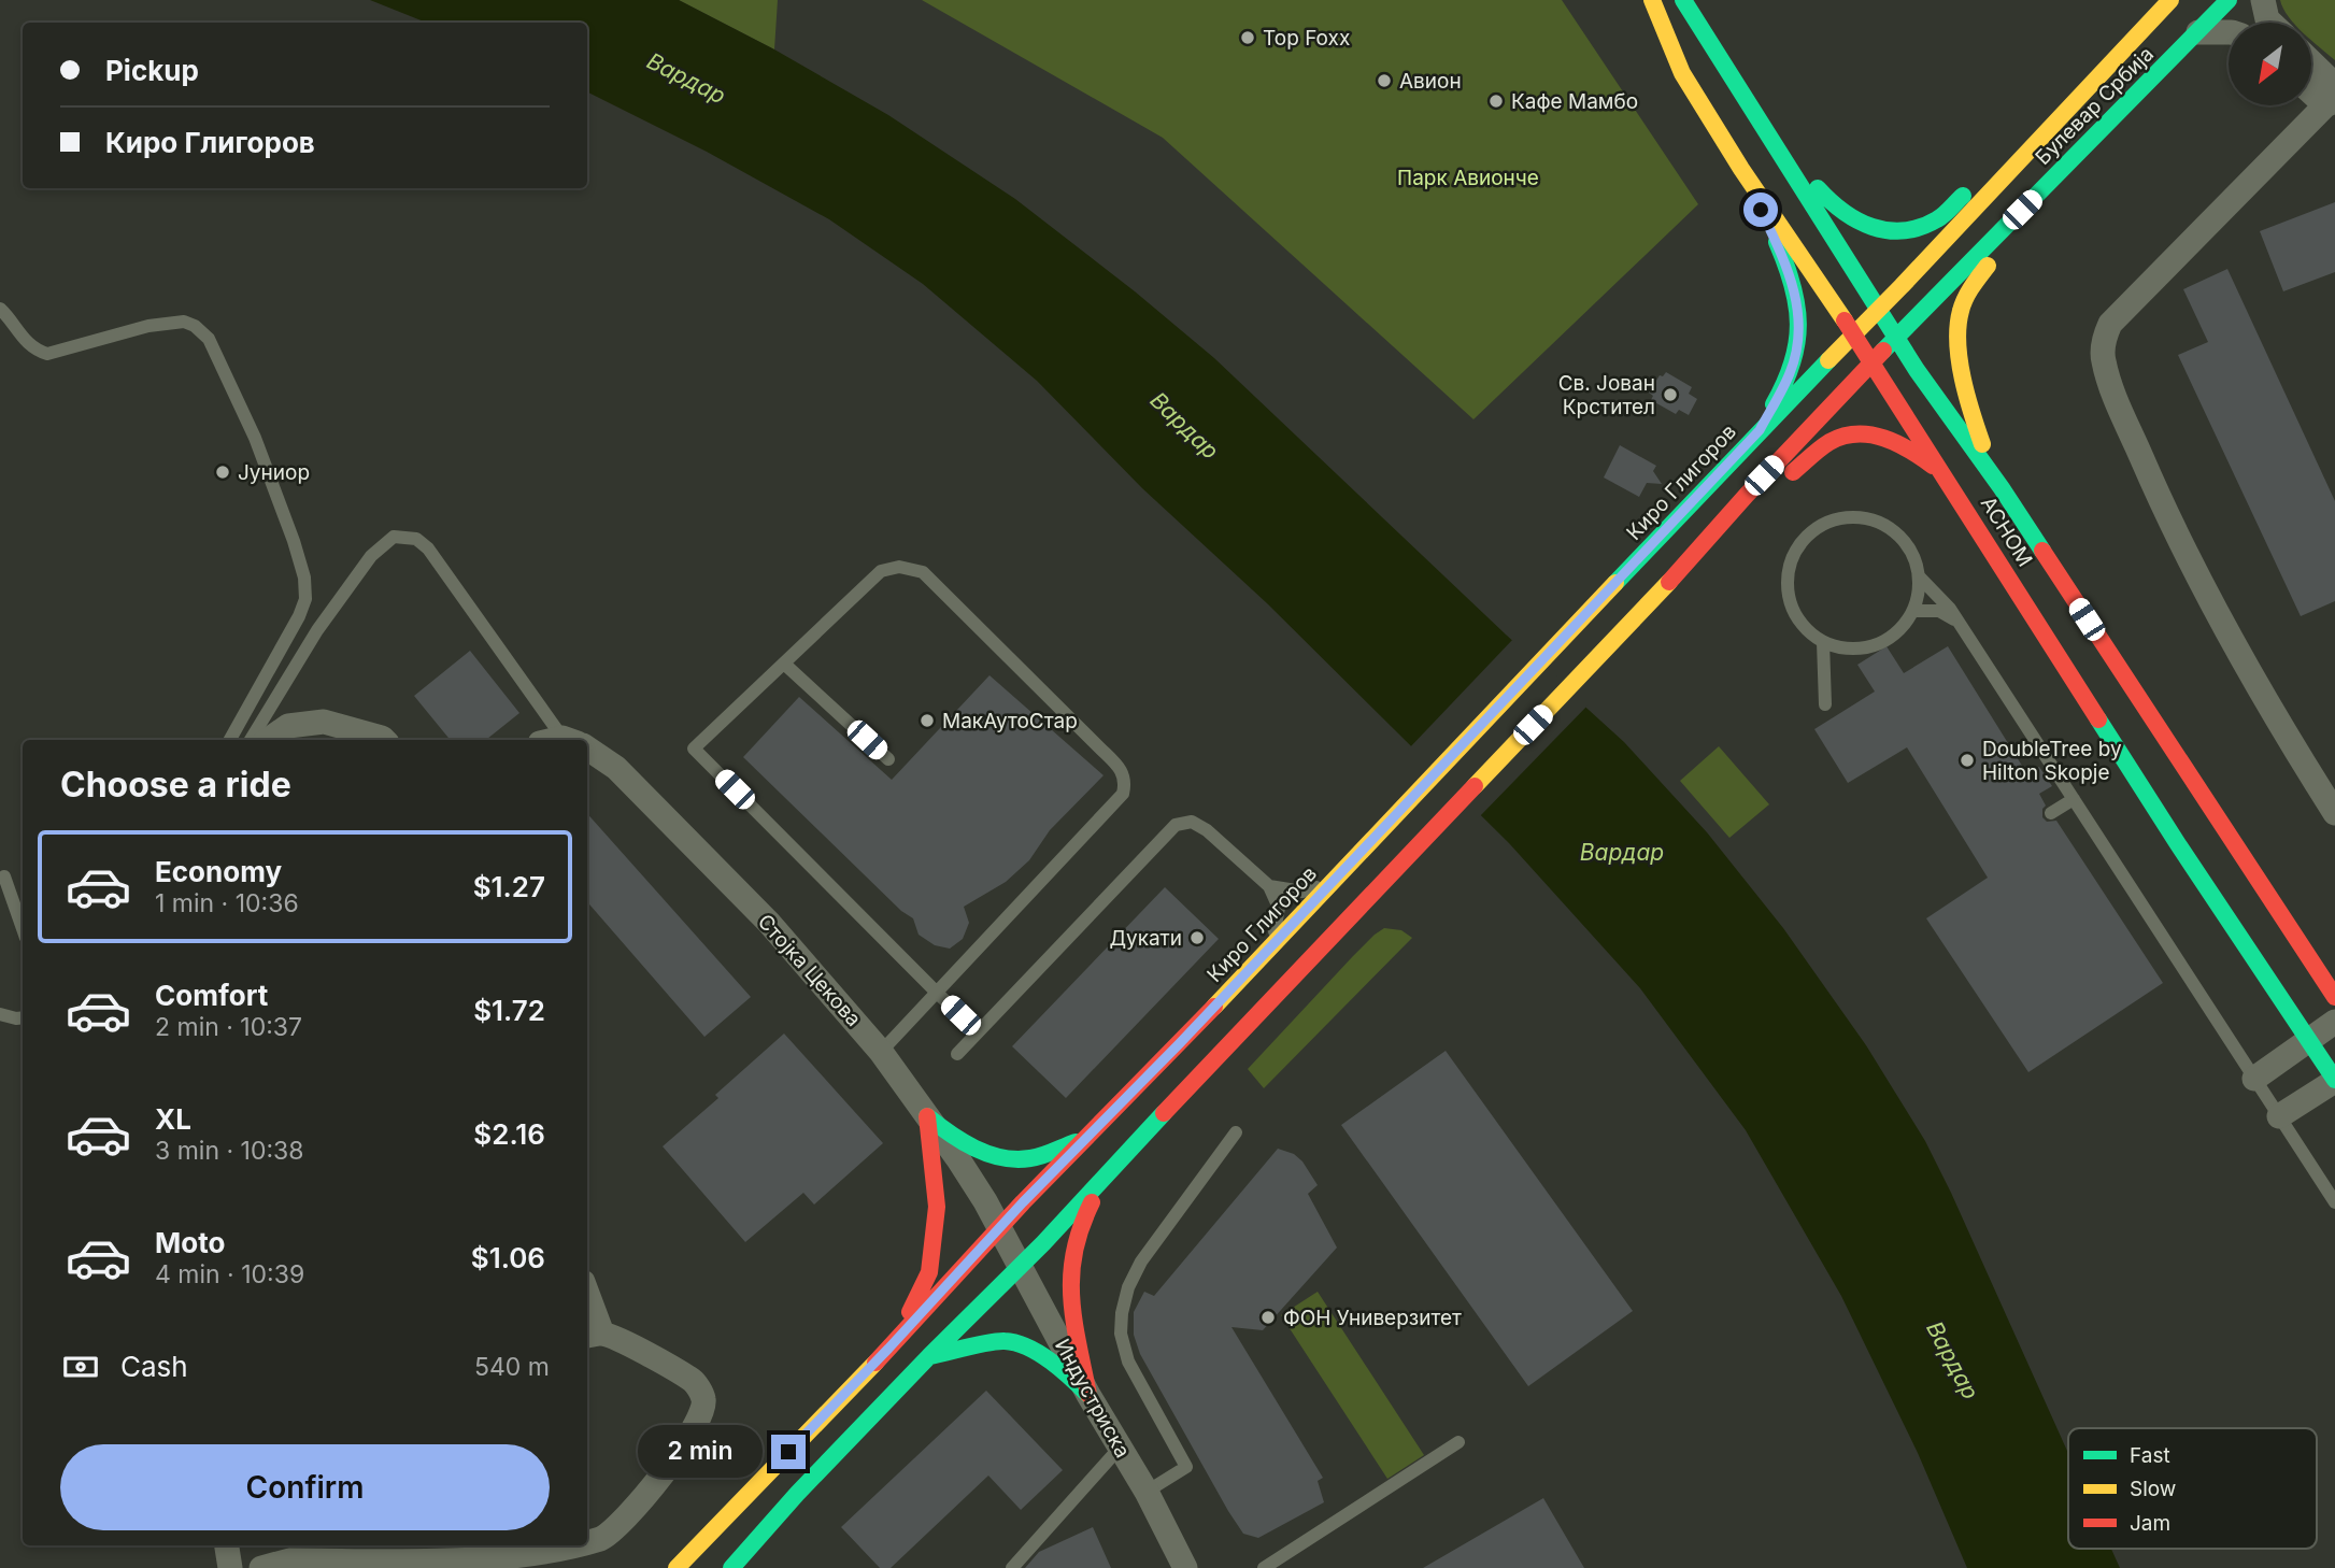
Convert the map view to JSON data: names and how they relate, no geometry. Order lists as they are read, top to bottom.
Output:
{
  "streets": {
    "street": [
      "Булевар Србија",
      "Киро Глигоров",
      "АСНОМ",
      "Стојка Цекова",
      "Индустриска"
    ]
  },
  "crossings": [
    ["Булевар Србија", "Киро Глигоров"],
    ["Булевар Србија", "АСНОМ"],
    ["Киро Глигоров", "АСНОМ"],
    ["Киро Глигоров", "Стојка Цекова"],
    ["Киро Глигоров", "Индустриска"],
    ["Стојка Цекова", "Индустриска"]
  ],
  "water": ["Вардар"],
  "parks": ["Парк Авионче"],
  "places": [
    "Top Foxx",
    "Авион",
    "Кафе Мамбо",
    "Св. Јован Крстител",
    "Јуниор",
    "МакАутоСтар",
    "DoubleTree by Hilton Skopje",
    "Дукати",
    "ФОН Универзитет"
  ],
  "legend": ["Fast", "Slow", "Jam"],
  "north": "bottom left",
  "page": {
    "banner": ["Pickup", "Киро Глигоров"],
    "heading": "Choose a ride",
    "list": [
      {
        "name": "Economy",
        "note": "1 min · 10:36",
        "value": "$1.27"
      },
      {
        "name": "Comfort",
        "note": "2 min · 10:37",
        "value": "$1.72"
      },
      {
        "name": "XL",
        "note": "3 min · 10:38",
        "value": "$2.16"
      },
      {
        "name": "Moto",
        "note": "4 min · 10:39",
        "value": "$1.06"
      }
    ],
    "pay": ["Cash", "540 m"],
    "bubble": "2 min",
    "buttons": "Confirm"
  }
}
